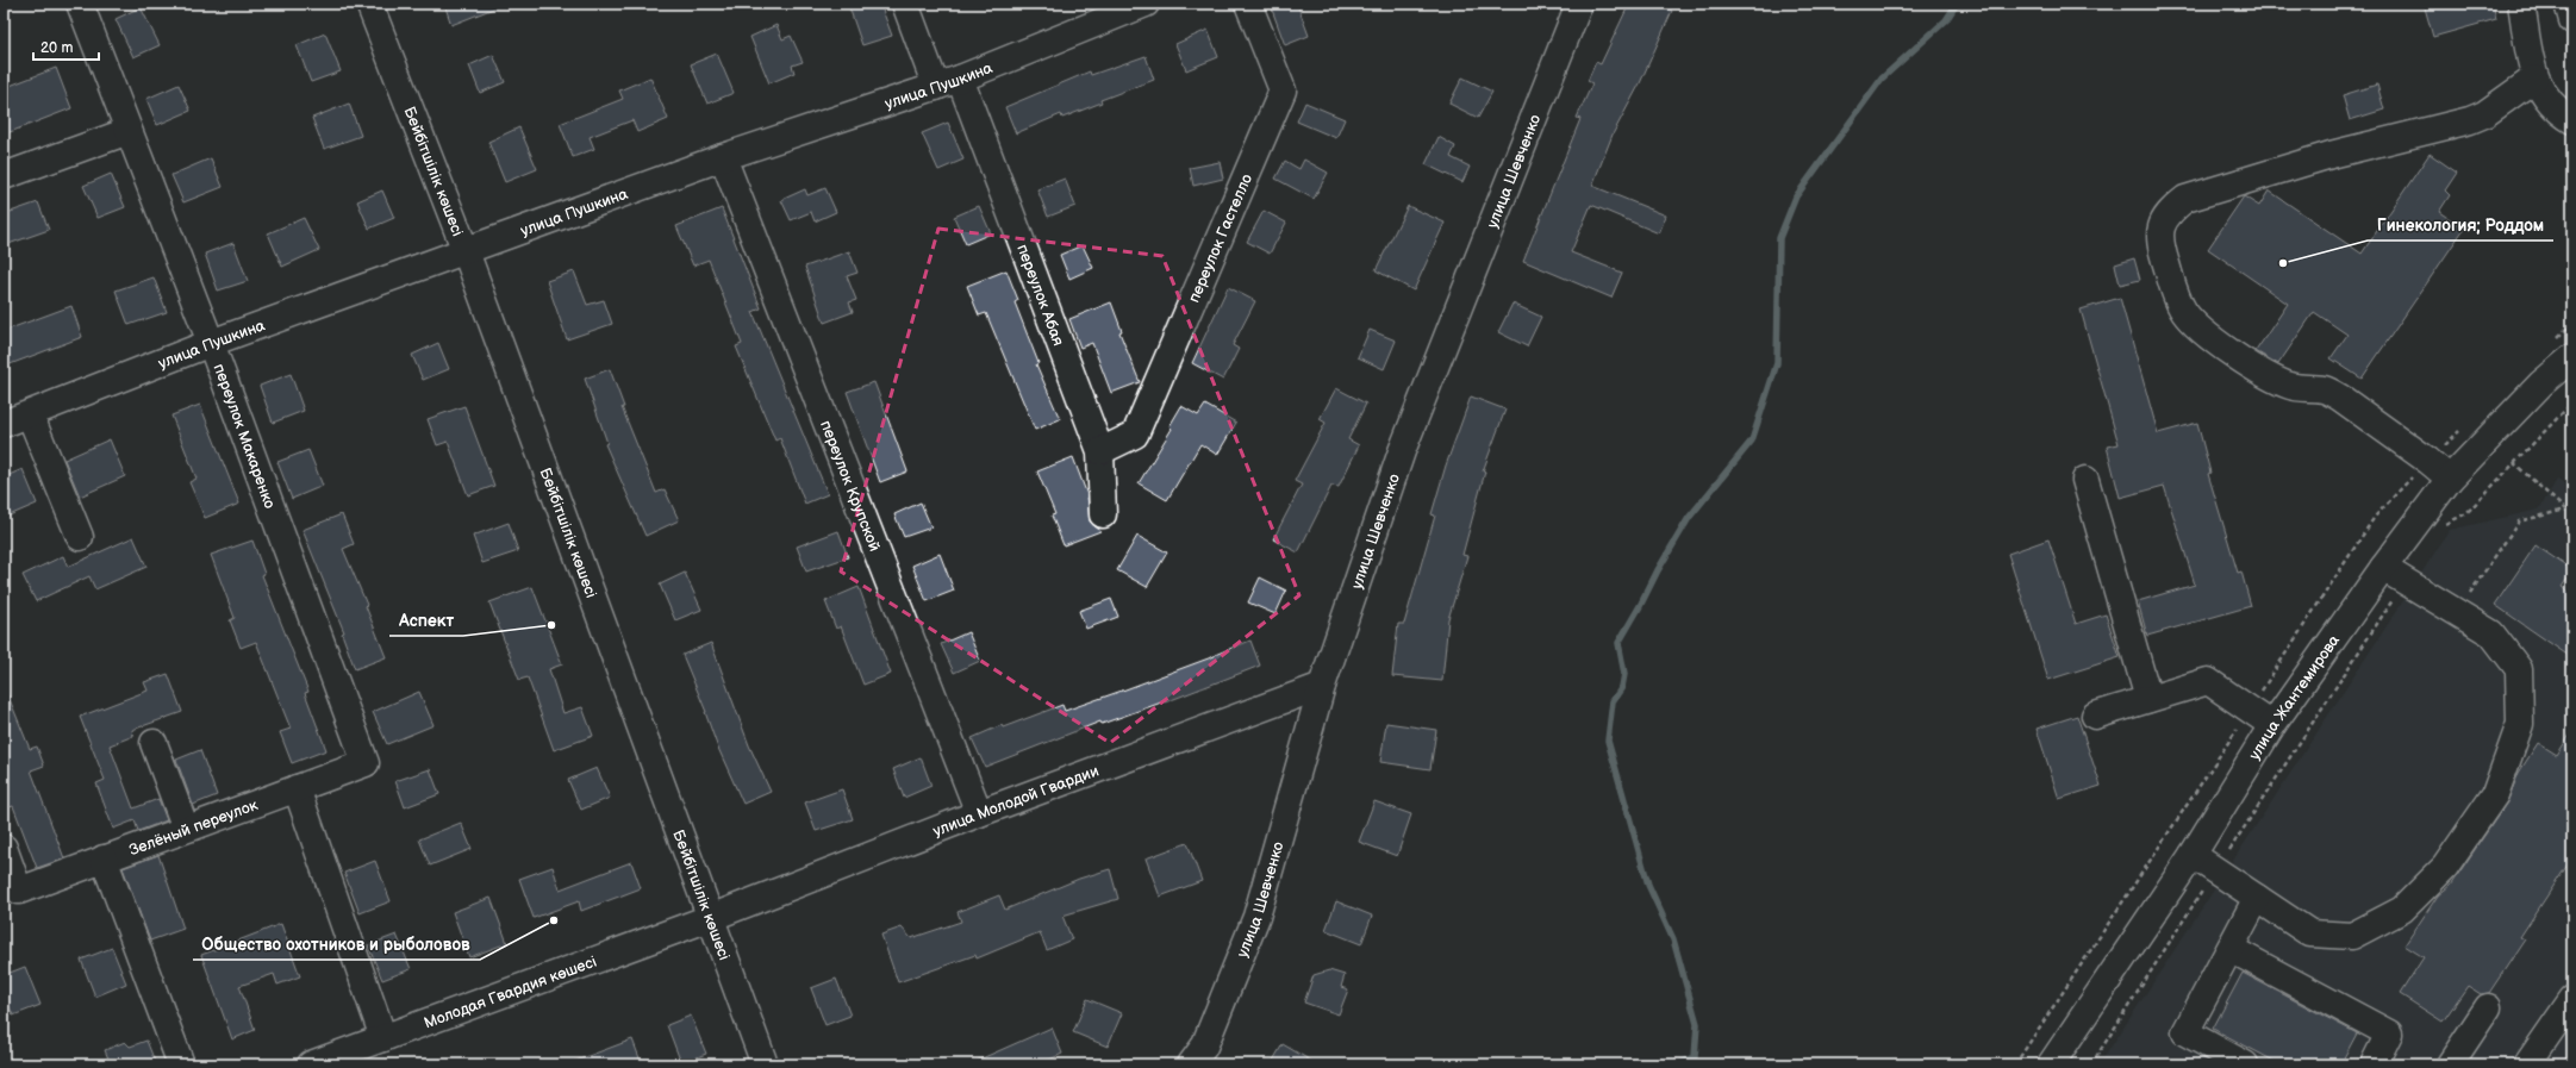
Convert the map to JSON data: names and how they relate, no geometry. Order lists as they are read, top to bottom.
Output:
{
  "streets": {
    "street": [
      "улица Пушкина",
      "улица Шевченко",
      "Бейбітшілік көшесі",
      "переулок Гастелло",
      "переулок Абая",
      "переулок Макаренко",
      "переулок Крупской",
      "улица Жантемирова",
      "улица Молодой Гвардии",
      "Зелёный переулок",
      "Молодая Гвардия көшесі"
    ]
  },
  "crossings": [
    ["улица Пушкина", "Бейбітшілік көшесі"],
    ["улица Пушкина", "переулок Абая"],
    ["улица Пушкина", "переулок Макаренко"],
    ["улица Пушкина", "переулок Крупской"],
    ["улица Шевченко", "улица Молодой Гвардии"],
    ["Бейбітшілік көшесі", "улица Молодой Гвардии"],
    ["Бейбітшілік көшесі", "Молодая Гвардия көшесі"],
    ["переулок Гастелло", "переулок Абая"],
    ["переулок Макаренко", "Зелёный переулок"],
    ["переулок Крупской", "улица Молодой Гвардии"],
    ["улица Молодой Гвардии", "Молодая Гвардия көшесі"]
  ],
  "places": ["Гинекология; Роддом", "Аспект", "Общество охотников и рыболовов"],
  "scale_bar": "20 m"
}
